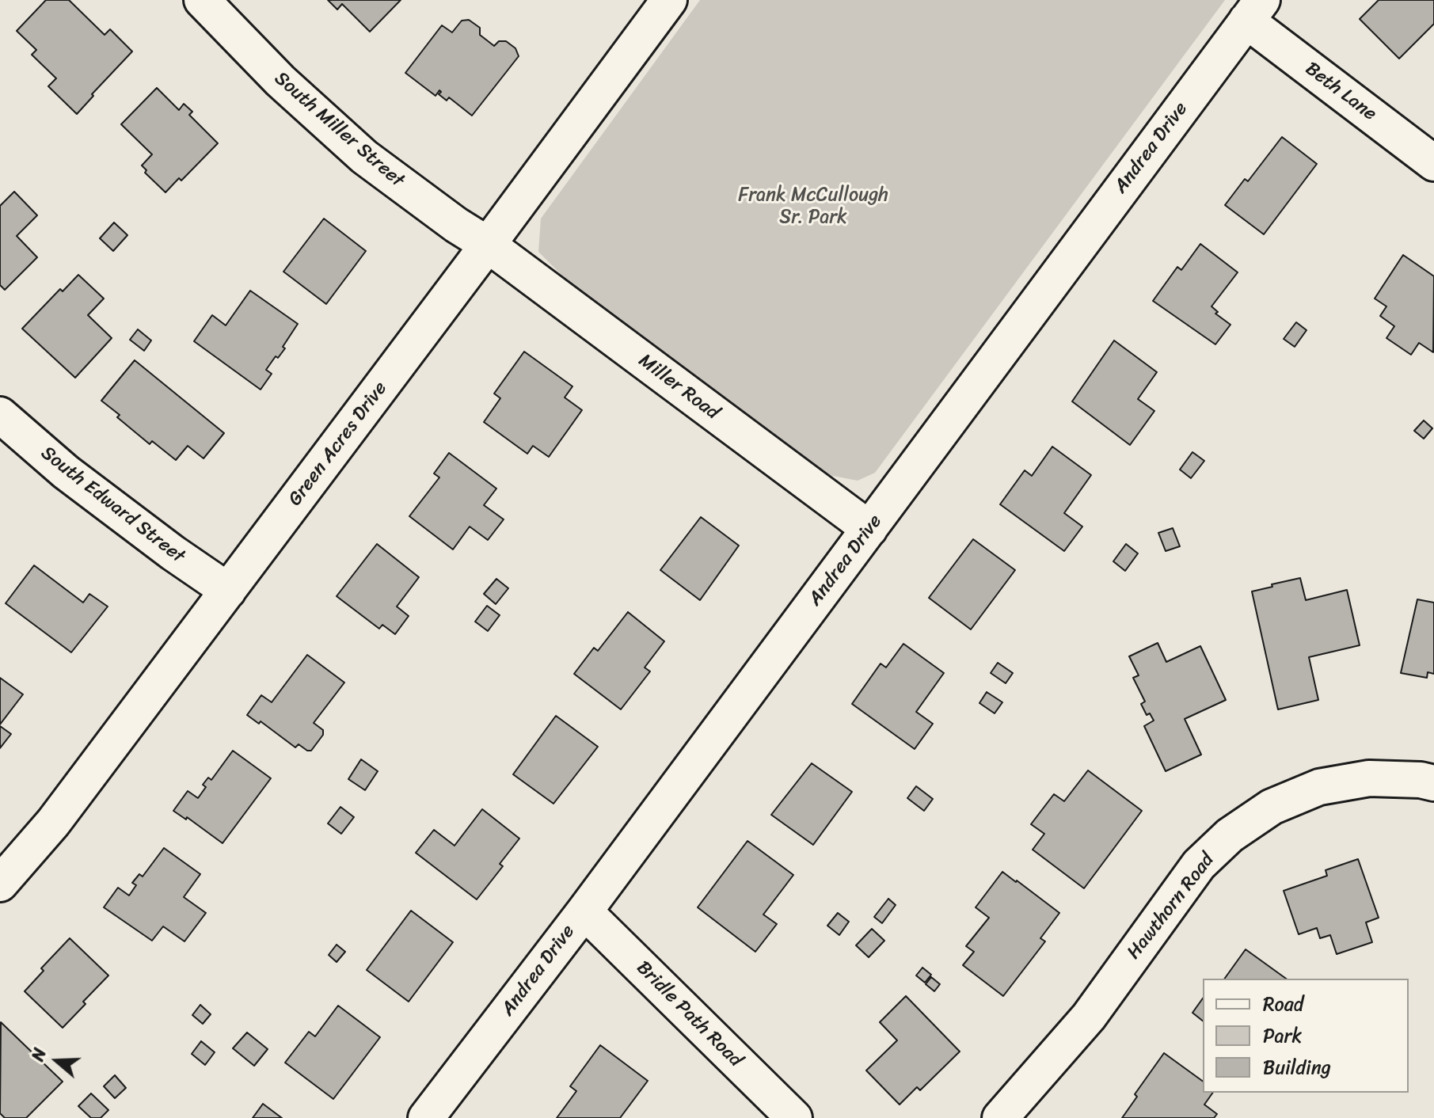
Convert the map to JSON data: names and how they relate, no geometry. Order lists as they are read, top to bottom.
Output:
{
  "streets": {
    "street": [
      "Beth Lane",
      "South Miller Street",
      "Andrea Drive",
      "Miller Road",
      "Green Acres Drive",
      "South Edward Street",
      "Hawthorn Road",
      "Bridle Path Road"
    ]
  },
  "crossings": [
    ["Beth Lane", "Andrea Drive"],
    ["South Miller Street", "Miller Road"],
    ["South Miller Street", "Green Acres Drive"],
    ["Andrea Drive", "Miller Road"],
    ["Andrea Drive", "Bridle Path Road"],
    ["Miller Road", "Green Acres Drive"],
    ["Green Acres Drive", "South Edward Street"]
  ],
  "parks": ["Frank McCullough Sr. Park"],
  "legend": ["Road", "Park", "Building"],
  "north": "left"
}
